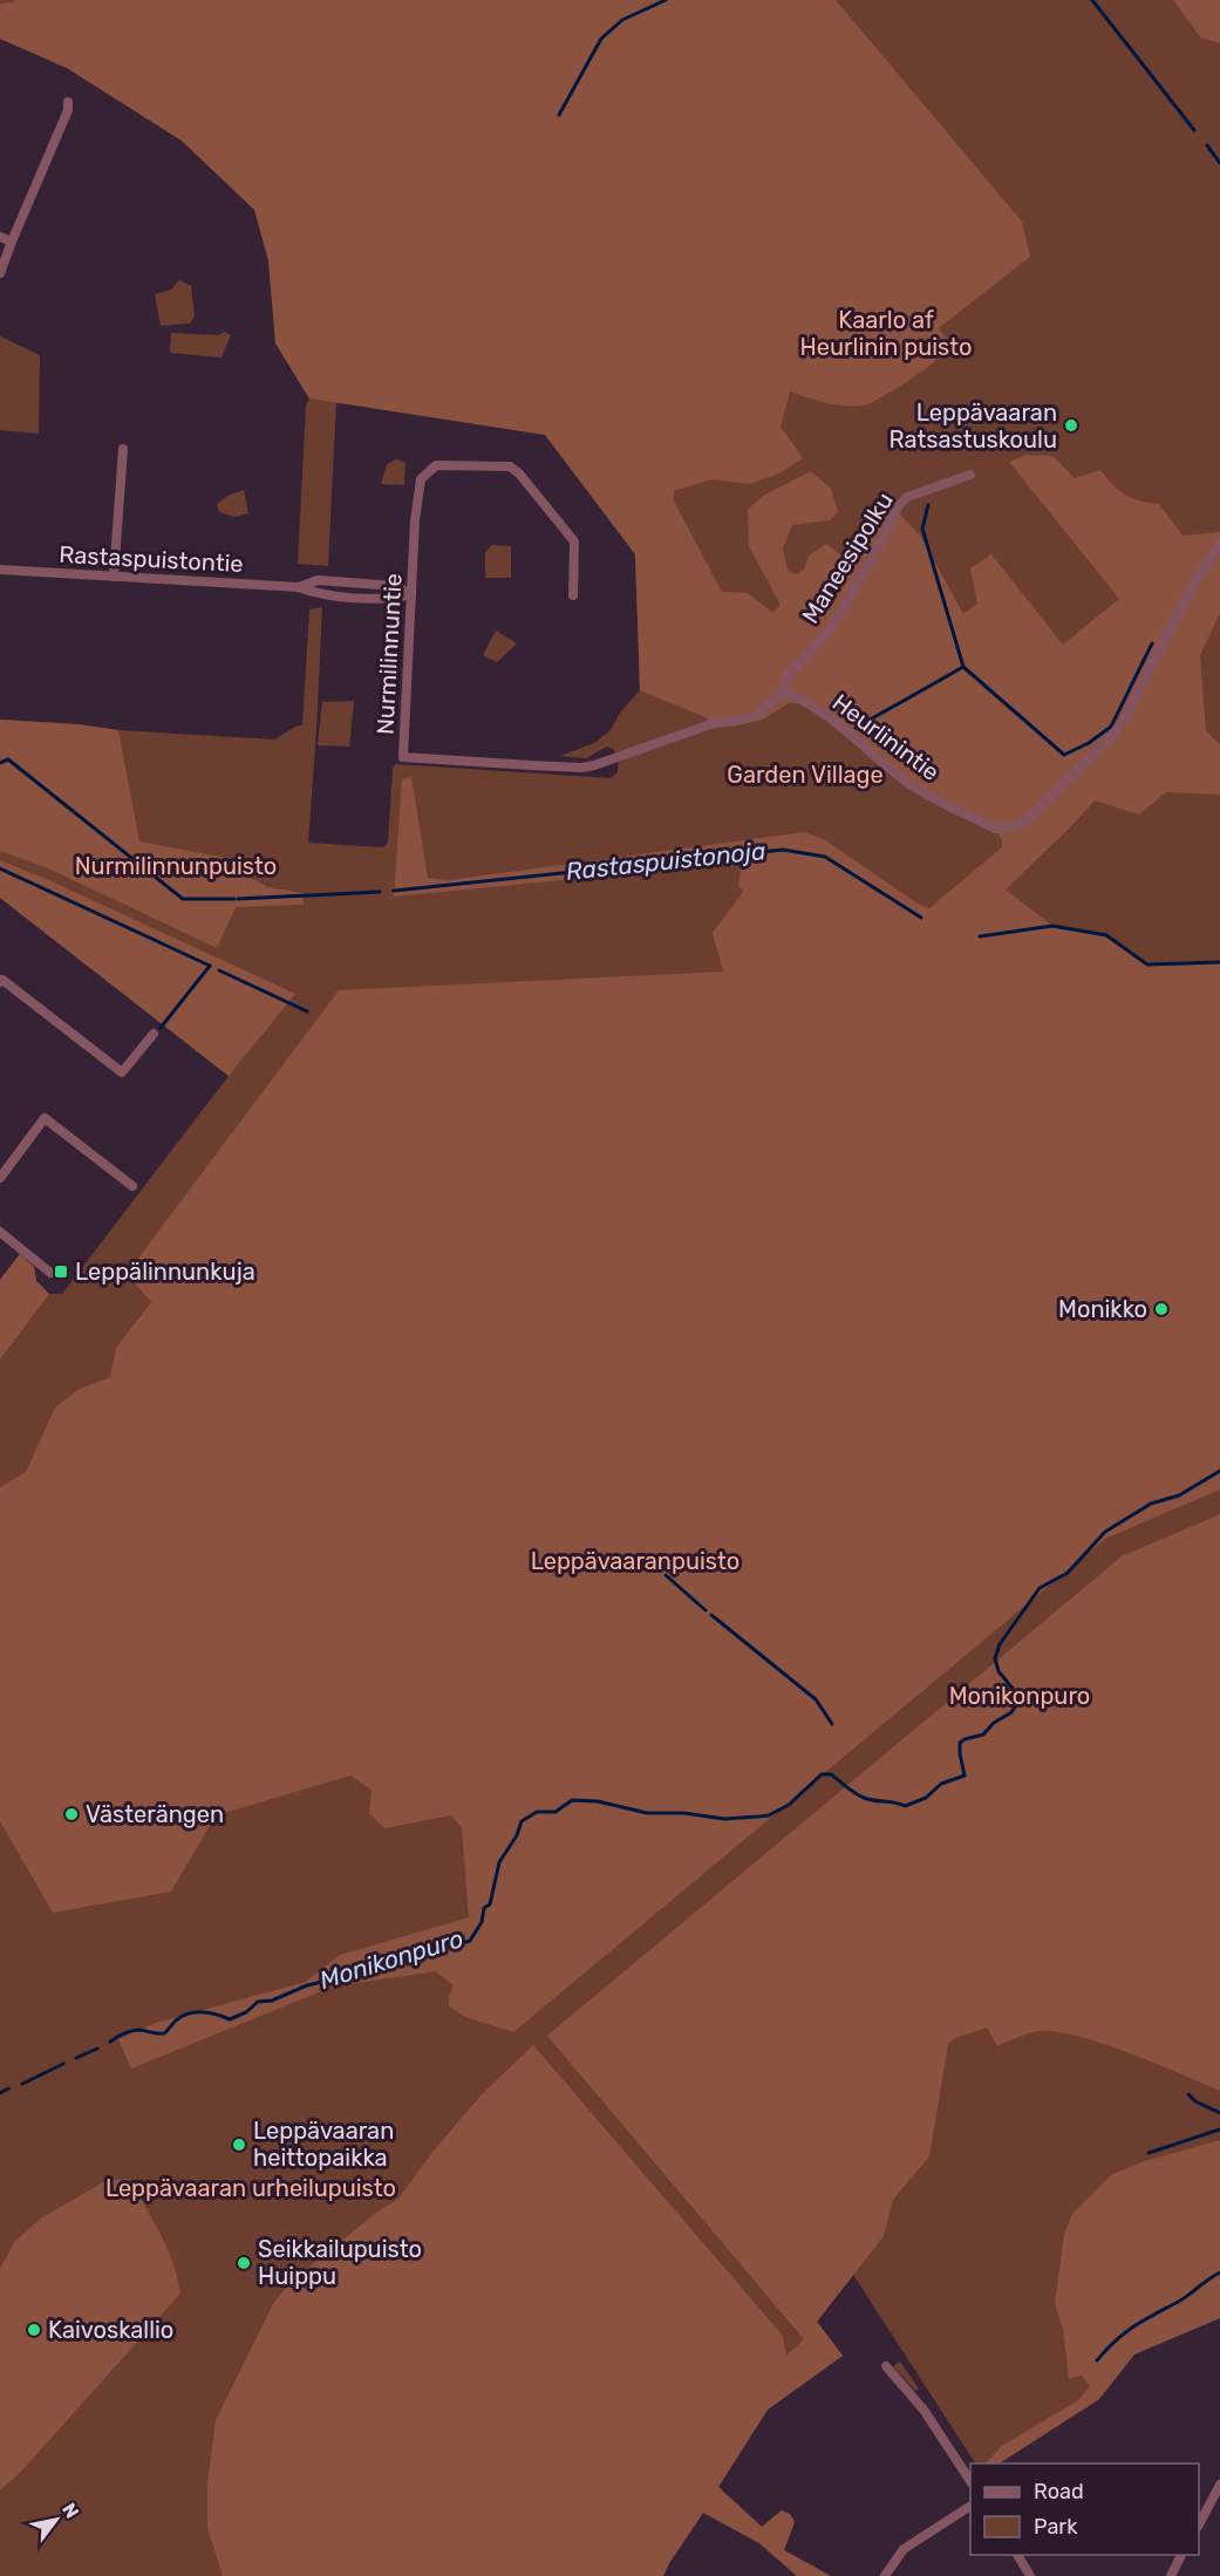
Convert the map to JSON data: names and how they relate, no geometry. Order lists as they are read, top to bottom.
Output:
{
  "streets": {
    "street": [
      "Maneesipolku",
      "Rastaspuistontie",
      "Nurmilinnuntie",
      "Heurlinintie"
    ]
  },
  "crossings": [
    ["Maneesipolku", "Nurmilinnuntie"],
    ["Maneesipolku", "Heurlinintie"],
    ["Rastaspuistontie", "Nurmilinnuntie"],
    ["Nurmilinnuntie", "Heurlinintie"]
  ],
  "water": ["Rastaspuistonoja", "Monikonpuro"],
  "parks": [
    "Kaarlo af Heurlinin puisto",
    "Garden Village",
    "Nurmilinnunpuisto",
    "Leppävaaranpuisto",
    "Monikonpuro",
    "Leppävaaran urheilupuisto"
  ],
  "places": {
    "other": [
      "Leppävaaran Ratsastuskoulu",
      "Monikko",
      "Västerängen",
      "Leppävaaran heittopaikka",
      "Seikkailupuisto Huippu",
      "Kaivoskallio"
    ],
    "transit": ["Leppälinnunkuja"]
  },
  "legend": ["Road", "Park"],
  "north": "top right"
}
